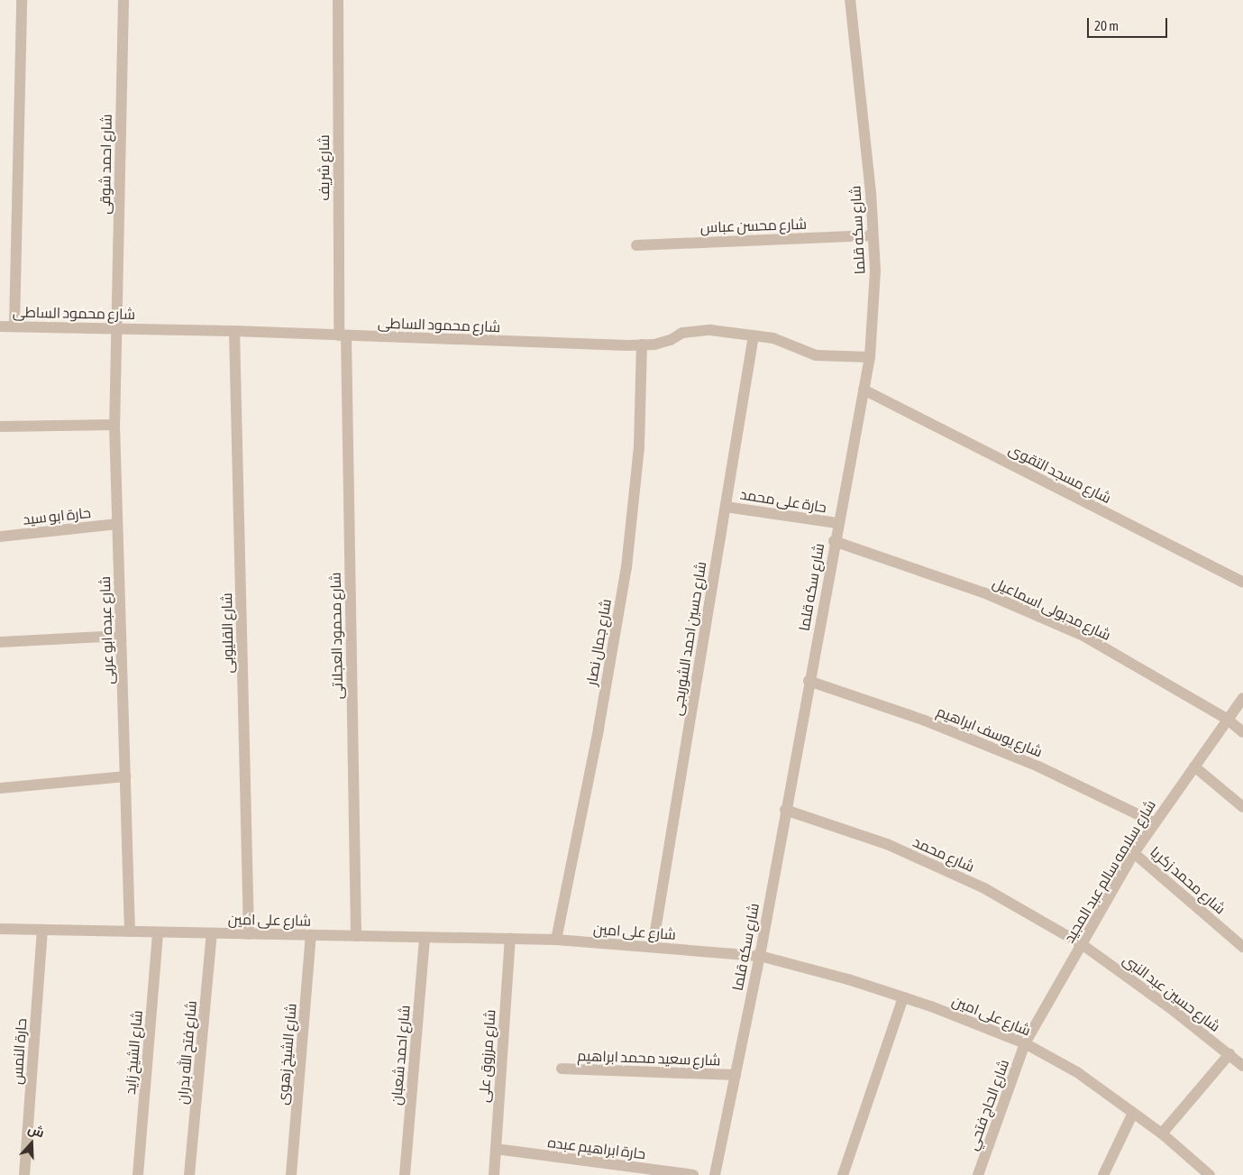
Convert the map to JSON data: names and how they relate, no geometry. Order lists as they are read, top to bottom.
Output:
{
  "streets": {
    "street": [
      "شارع احمد شوقى",
      "شارع شريف",
      "شارع محسن عباس",
      "شارع سكه قلما",
      "شارع محمود الساطى",
      "شارع مسجد التقوى",
      "حارة على محمد",
      "حارة ابو سيد",
      "شارع مدبولى اسماعيل",
      "شارع عبده ابو عربى",
      "شارع القليوبى",
      "شارع محمود العجلاتى",
      "شارع حسين احمد الشوربجى",
      "شارع جمال نصار",
      "شارع يوسف ابراهيم",
      "شارع محمد",
      "شارع سلامه سالم عبد المجيد",
      "شارع محمد زكريا",
      "شارع على امين",
      "شارع حسين عبد النبى",
      "حارة النمس",
      "شارع الشيخ زايد",
      "شارع فتح الله بدران",
      "شارع الشيخ زهوى",
      "شارع احمد شعبان",
      "شارع مرزوق على",
      "شارع سعيد محمد ابراهيم",
      "شارع الحاج فتحي",
      "حارة ابراهيم عبده"
    ]
  },
  "crossings": [
    ["شارع احمد شوقى", "شارع محمود الساطى"],
    ["شارع احمد شوقى", "شارع عبده ابو عربى"],
    ["شارع شريف", "شارع محمود الساطى"],
    ["شارع شريف", "شارع محمود العجلاتى"],
    ["شارع محسن عباس", "شارع سكه قلما"],
    ["شارع سكه قلما", "شارع محمود الساطى"],
    ["شارع سكه قلما", "شارع مسجد التقوى"],
    ["شارع سكه قلما", "حارة على محمد"],
    ["شارع سكه قلما", "شارع مدبولى اسماعيل"],
    ["شارع سكه قلما", "شارع يوسف ابراهيم"],
    ["شارع سكه قلما", "شارع محمد"],
    ["شارع سكه قلما", "شارع على امين"],
    ["شارع سكه قلما", "شارع سعيد محمد ابراهيم"],
    ["شارع محمود الساطى", "شارع عبده ابو عربى"],
    ["شارع محمود الساطى", "شارع القليوبى"],
    ["شارع محمود الساطى", "شارع محمود العجلاتى"],
    ["شارع محمود الساطى", "شارع حسين احمد الشوربجى"],
    ["شارع محمود الساطى", "شارع جمال نصار"],
    ["حارة على محمد", "شارع حسين احمد الشوربجى"],
    ["حارة ابو سيد", "شارع عبده ابو عربى"],
    ["شارع مدبولى اسماعيل", "شارع سلامه سالم عبد المجيد"],
    ["شارع عبده ابو عربى", "شارع على امين"],
    ["شارع القليوبى", "شارع على امين"],
    ["شارع محمود العجلاتى", "شارع على امين"],
    ["شارع حسين احمد الشوربجى", "شارع على امين"],
    ["شارع جمال نصار", "شارع على امين"],
    ["شارع يوسف ابراهيم", "شارع سلامه سالم عبد المجيد"],
    ["شارع محمد", "شارع سلامه سالم عبد المجيد"],
    ["شارع محمد", "شارع حسين عبد النبى"],
    ["شارع سلامه سالم عبد المجيد", "شارع محمد زكريا"],
    ["شارع سلامه سالم عبد المجيد", "شارع على امين"],
    ["شارع سلامه سالم عبد المجيد", "شارع حسين عبد النبى"],
    ["شارع سلامه سالم عبد المجيد", "شارع الحاج فتحي"],
    ["شارع على امين", "حارة النمس"],
    ["شارع على امين", "شارع الشيخ زايد"],
    ["شارع على امين", "شارع فتح الله بدران"],
    ["شارع على امين", "شارع الشيخ زهوى"],
    ["شارع على امين", "شارع احمد شعبان"],
    ["شارع على امين", "شارع مرزوق على"],
    ["شارع على امين", "شارع الحاج فتحي"],
    ["شارع مرزوق على", "حارة ابراهيم عبده"]
  ],
  "scale_bar": "20 m",
  "north": "top"
}
